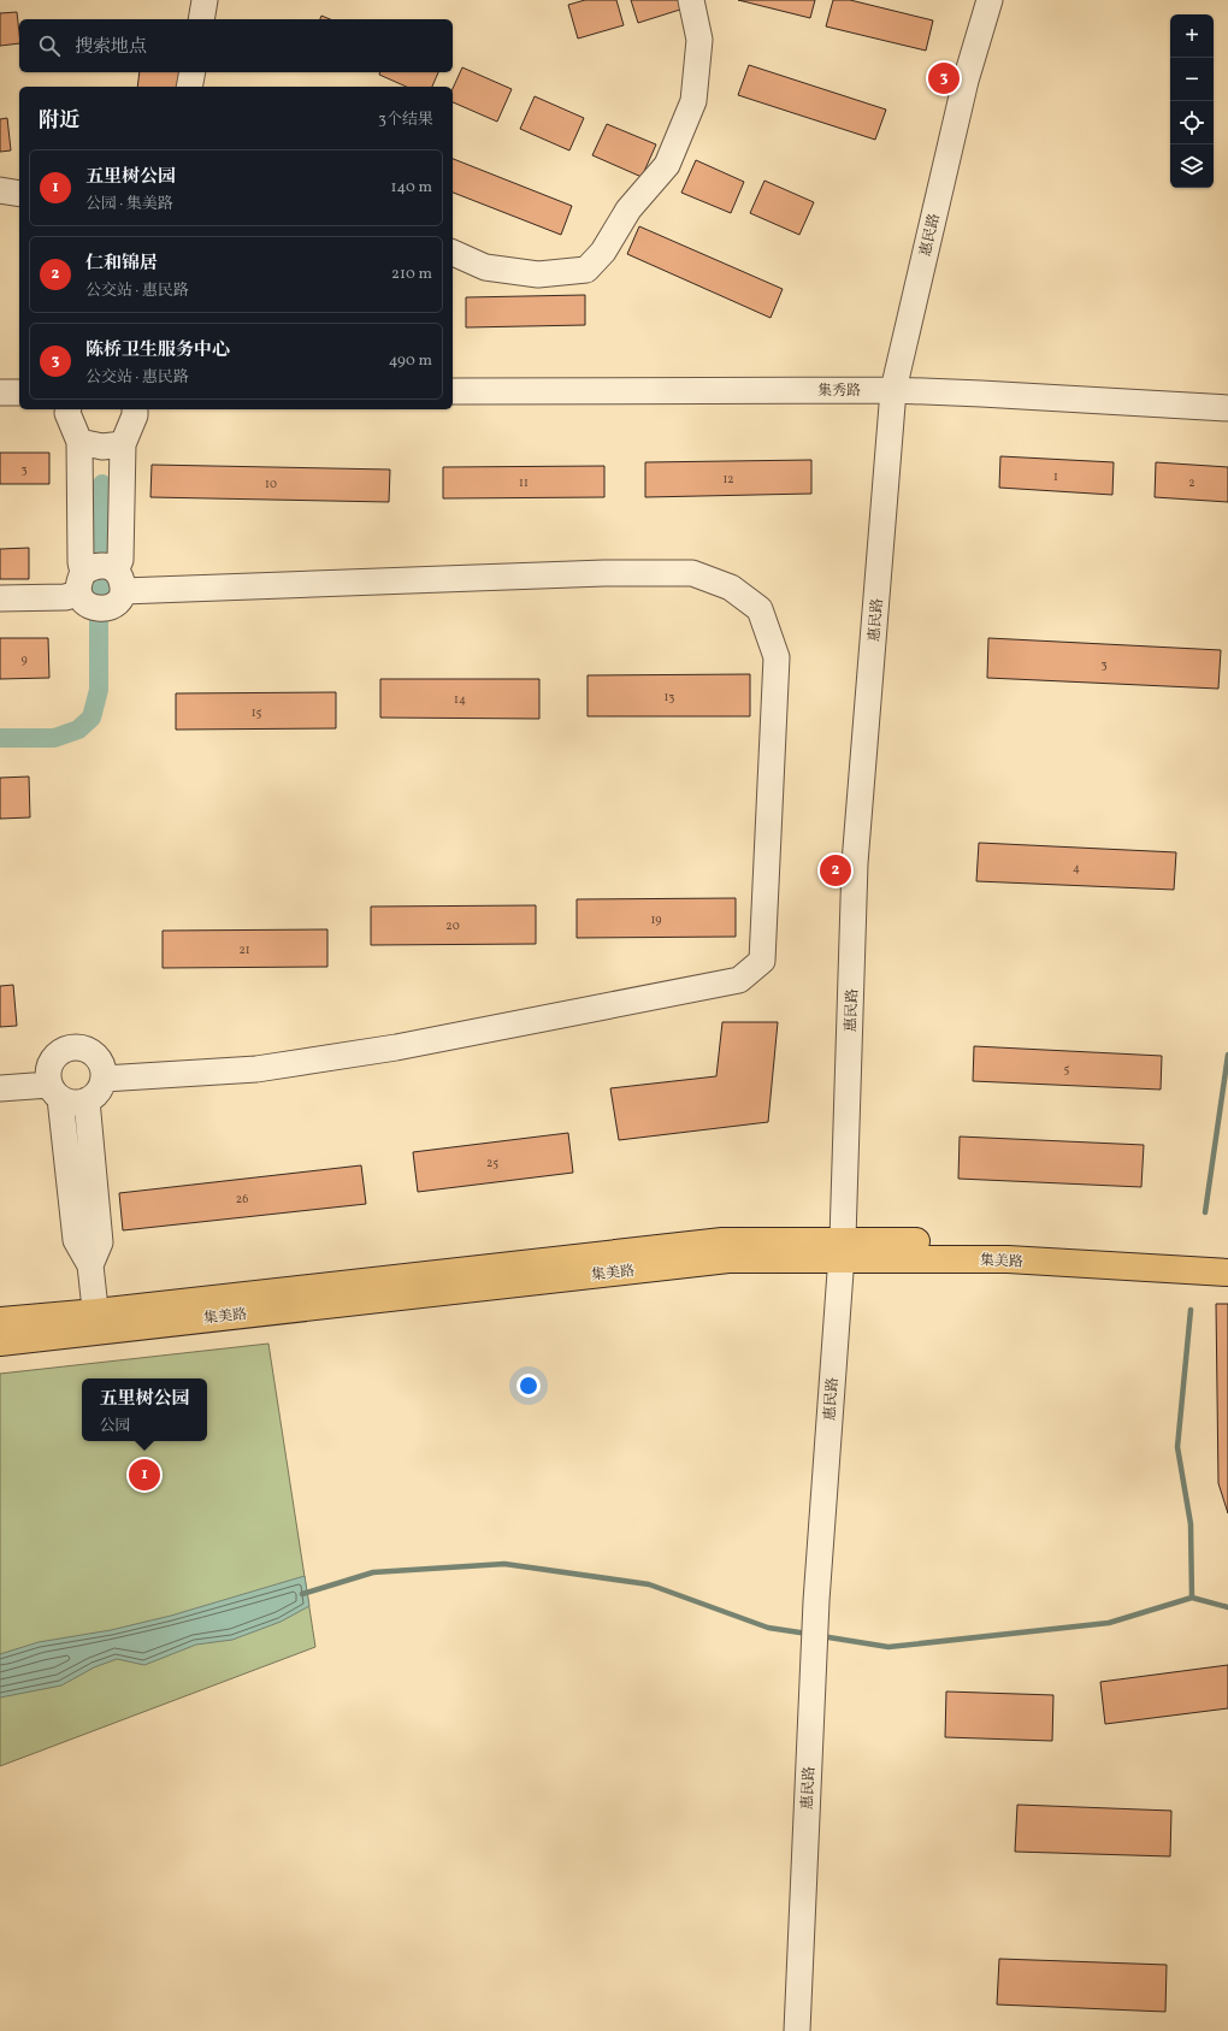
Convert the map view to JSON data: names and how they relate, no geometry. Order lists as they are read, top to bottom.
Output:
{
  "streets": {
    "main road": ["集美路"],
    "street": ["惠民路", "集秀路"]
  },
  "crossings": [
    ["惠民路", "集秀路"],
    ["惠民路", "集美路"]
  ],
  "house_numbers": [
    "3",
    "1",
    "12",
    "11",
    "2",
    "10",
    "9",
    "3",
    "13",
    "14",
    "15",
    "4",
    "19",
    "20",
    "21",
    "5",
    "25",
    "26"
  ],
  "page": {
    "map_buttons": ["+", "−"],
    "search": "搜索地点",
    "pins": ["3", "2", "1"],
    "heading": ["附近", "3个结果"],
    "list": [
      {
        "mark": "1",
        "name": "五里树公园",
        "note": "公园 · 集美路",
        "value": "140 m"
      },
      {
        "mark": "2",
        "name": "仁和锦居",
        "note": "公交站 · 惠民路",
        "value": "210 m"
      },
      {
        "mark": "3",
        "name": "陈桥卫生服务中心",
        "note": "公交站 · 惠民路",
        "value": "490 m"
      }
    ],
    "popup": ["五里树公园", "公园"]
  }
}
